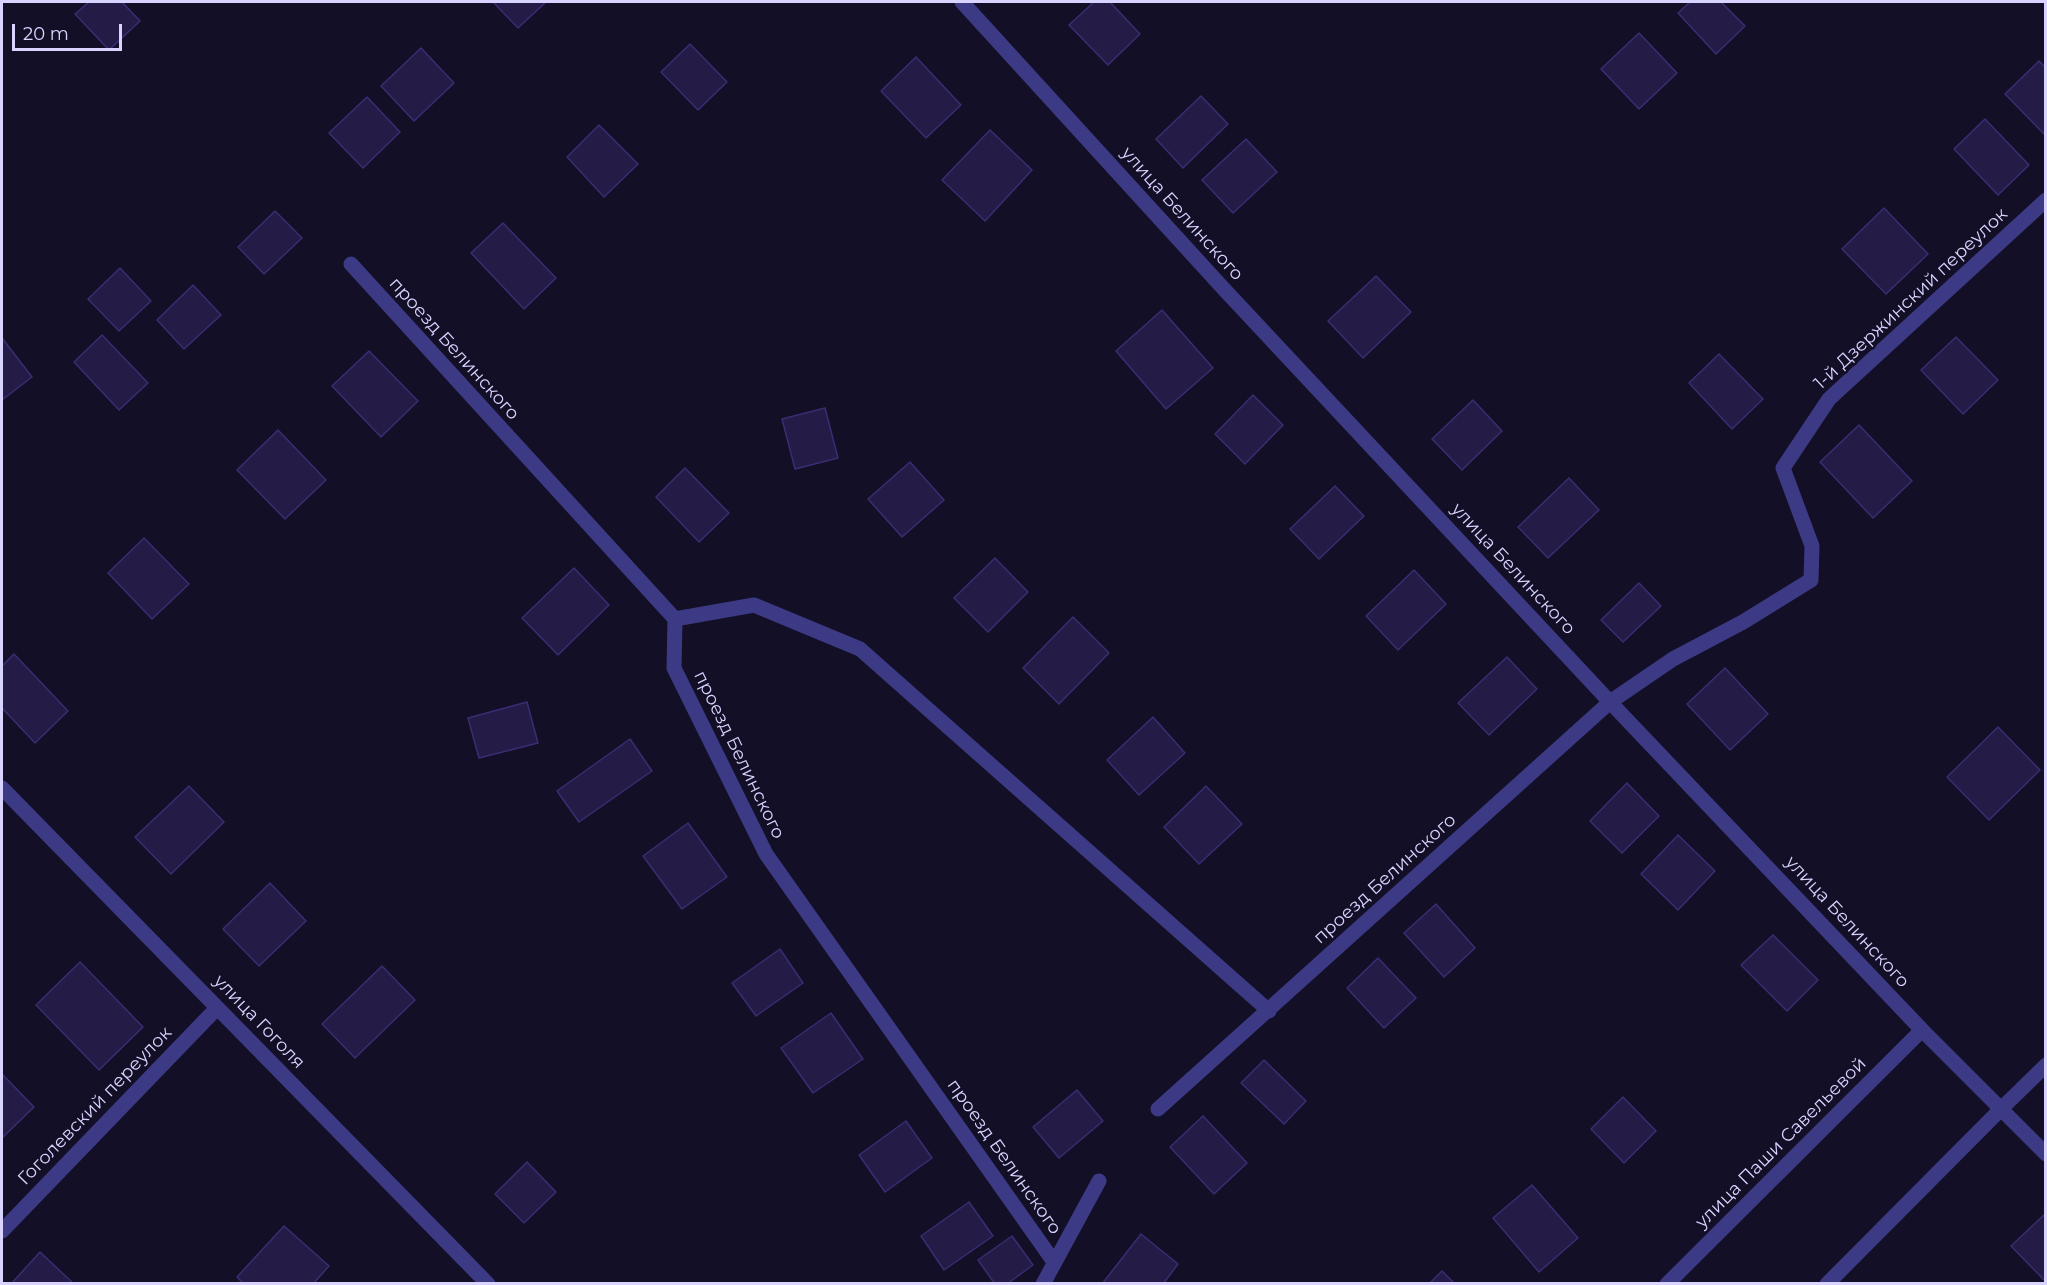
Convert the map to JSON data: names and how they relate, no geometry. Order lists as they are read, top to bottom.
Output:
{
  "streets": {
    "street": [
      "улица Белинского",
      "1-й Дзержинский переулок",
      "проезд Белинского",
      "улица Гоголя",
      "Гоголевский переулок",
      "улица Паши Савельевой"
    ]
  },
  "crossings": [
    ["улица Белинского", "1-й Дзержинский переулок"],
    ["улица Белинского", "проезд Белинского"],
    ["улица Белинского", "улица Паши Савельевой"],
    ["1-й Дзержинский переулок", "проезд Белинского"],
    ["улица Гоголя", "Гоголевский переулок"]
  ],
  "scale_bar": "20 m"
}
